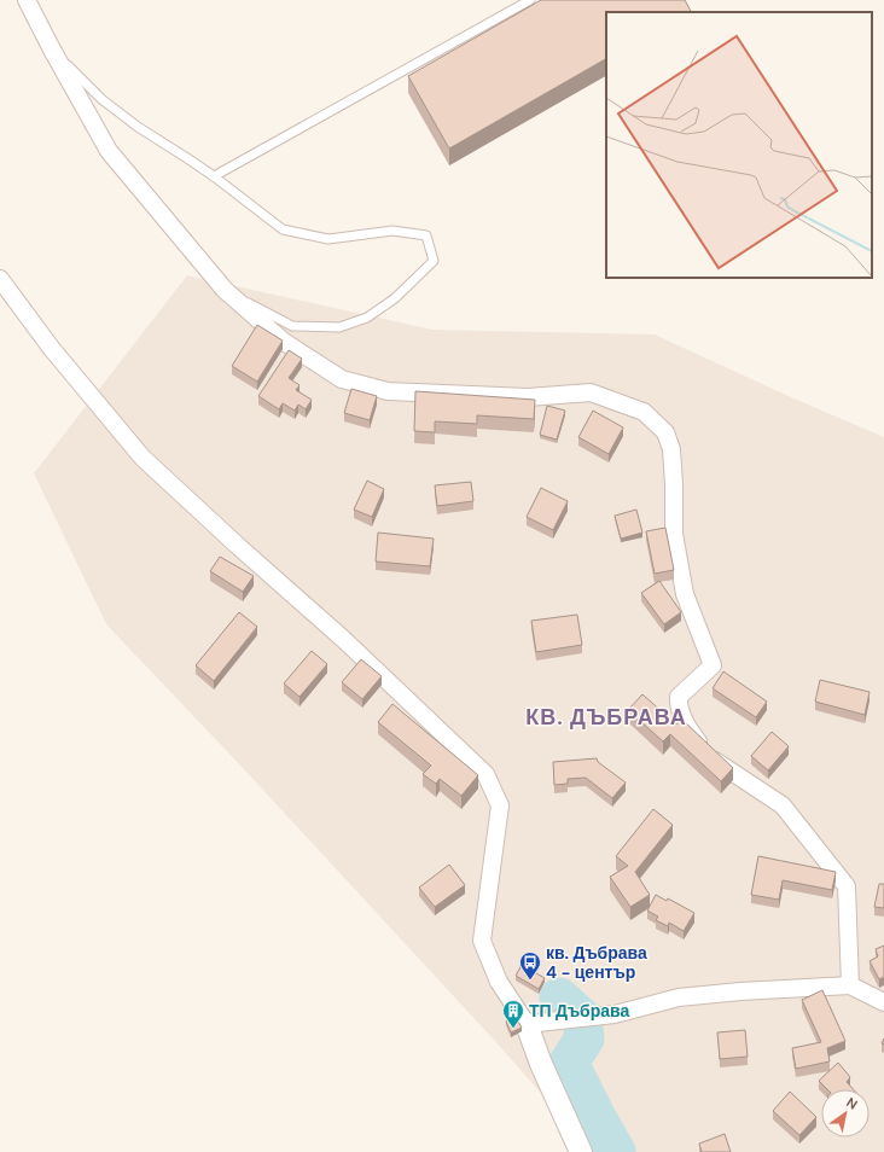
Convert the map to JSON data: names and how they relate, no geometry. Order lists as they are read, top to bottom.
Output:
{
  "districts": ["КВ. ДЪБРАВА"],
  "places": {
    "bus stop": ["кв. Дъбрава 4 - център"],
    "building": ["ТП Дъбрава"]
  },
  "north": "top right"
}
